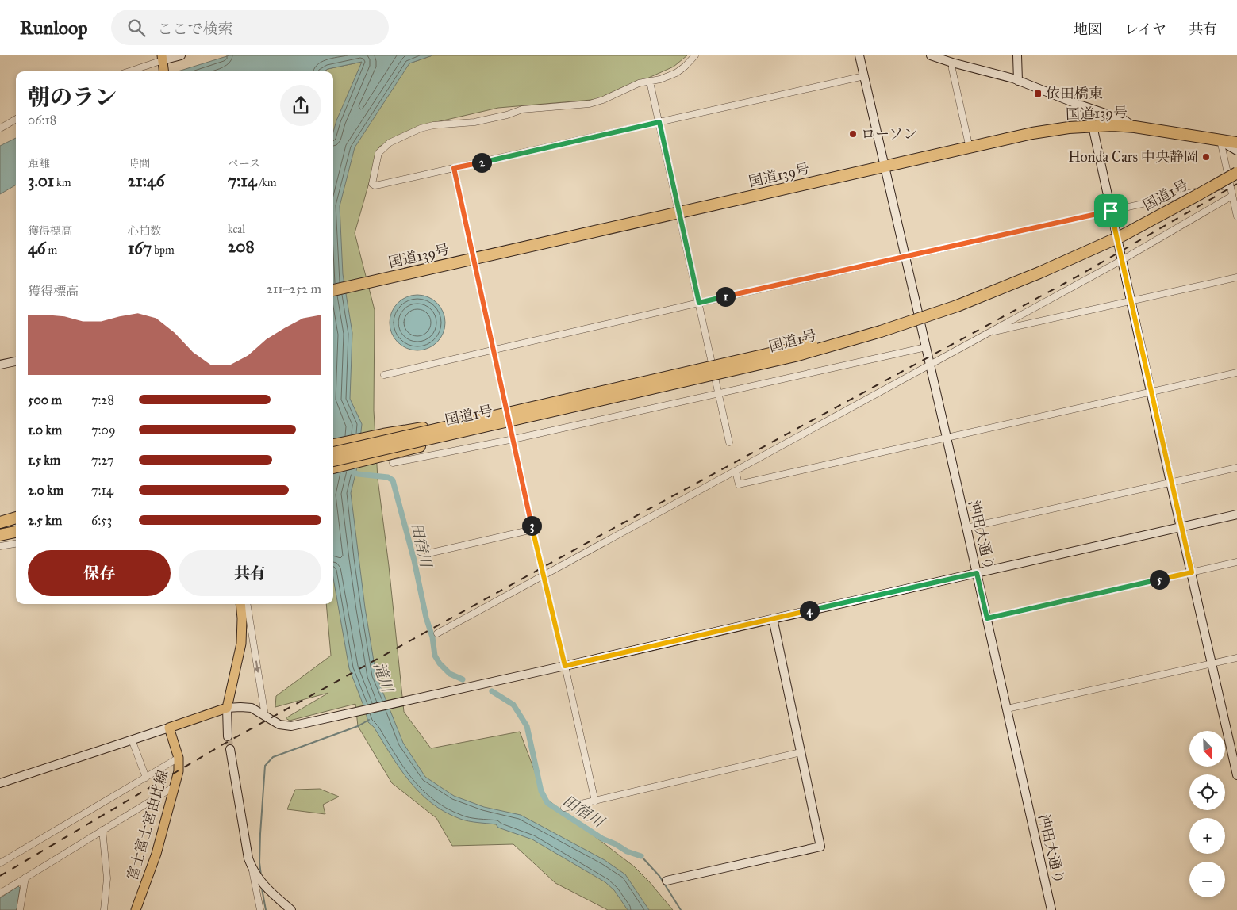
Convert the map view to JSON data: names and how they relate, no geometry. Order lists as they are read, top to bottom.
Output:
{
  "streets": {
    "highway": ["国道139号", "国道1号"],
    "main road": ["富士富士宮由比線"],
    "street": ["沖田大通り"]
  },
  "crossings": [
    ["国道139号", "沖田大通り"]
  ],
  "water": ["田宿川", "滝川"],
  "places": {
    "transit": ["依田橋東"],
    "other": ["ローソン", "Honda Cars 中央静岡"]
  },
  "north": "bottom right",
  "page": {
    "header": "Runloop",
    "search": "ここで検索",
    "nav": ["地図", "レイヤ", "共有"],
    "heading": ["朝のラン", "06:18"],
    "stats": [
      ["距離", "3.01 km"],
      ["時間", "21:46"],
      ["ペース", "7:14 /km"],
      ["獲得標高", "46 m"],
      ["心拍数", "167 bpm"],
      ["kcal", "208"]
    ],
    "pins": [
      "2",
      "1",
      "3",
      "5",
      "4"
    ],
    "chart": ["獲得標高", "211–252 m"],
    "list": [
      {
        "name": "500 m",
        "note": "7:28"
      },
      {
        "name": "1.0 km",
        "note": "7:09"
      },
      {
        "name": "1.5 km",
        "note": "7:27"
      },
      {
        "name": "2.0 km",
        "note": "7:14"
      },
      {
        "name": "2.5 km",
        "note": "6:53"
      }
    ],
    "buttons": ["保存", "共有"],
    "map_buttons": ["+", "−"]
  }
}
